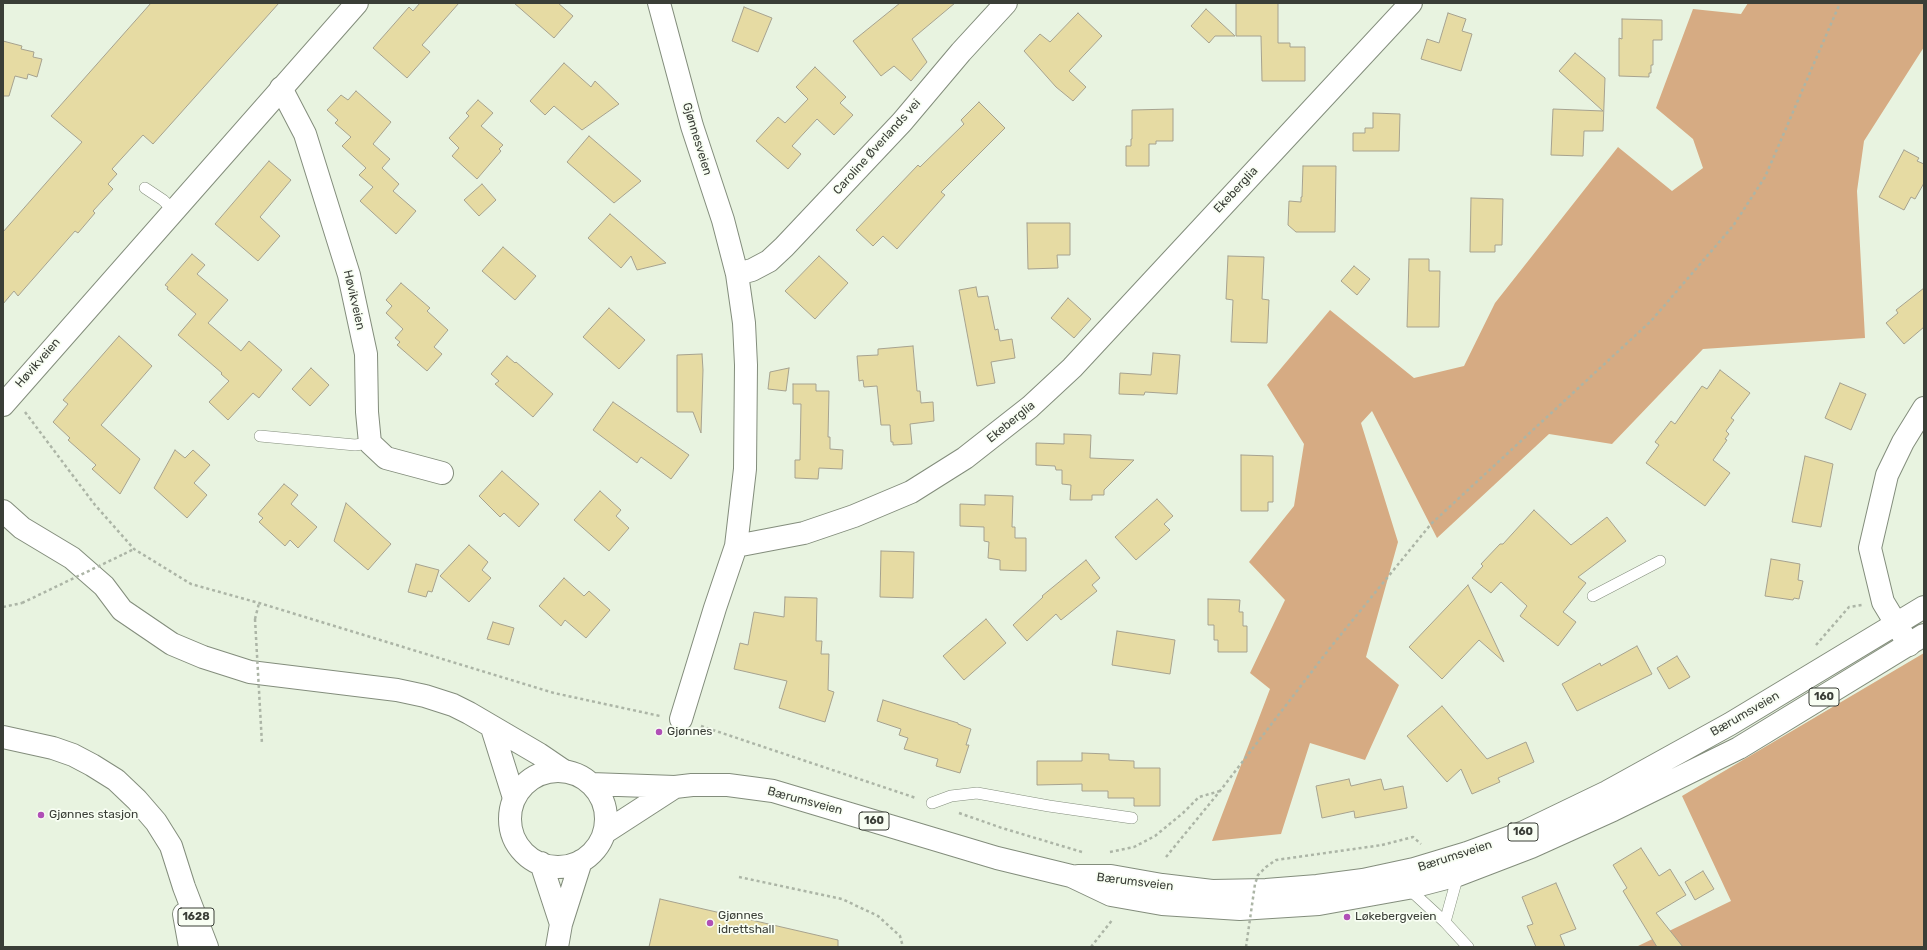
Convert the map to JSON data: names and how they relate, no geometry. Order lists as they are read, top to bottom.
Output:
{
  "streets": {
    "main road": [
      "Gjønnesveien",
      "Caroline Øverlands vei",
      "Ekeberglia",
      "Høvikveien",
      "160",
      "Bærumsveien",
      "1628"
    ]
  },
  "crossings": [
    ["Gjønnesveien", "Caroline Øverlands vei"],
    ["160", "Bærumsveien"]
  ],
  "places": [
    "Gjønnes",
    "Gjønnes stasjon",
    "Løkebergveien",
    "Gjønnes idrettshall"
  ]
}
